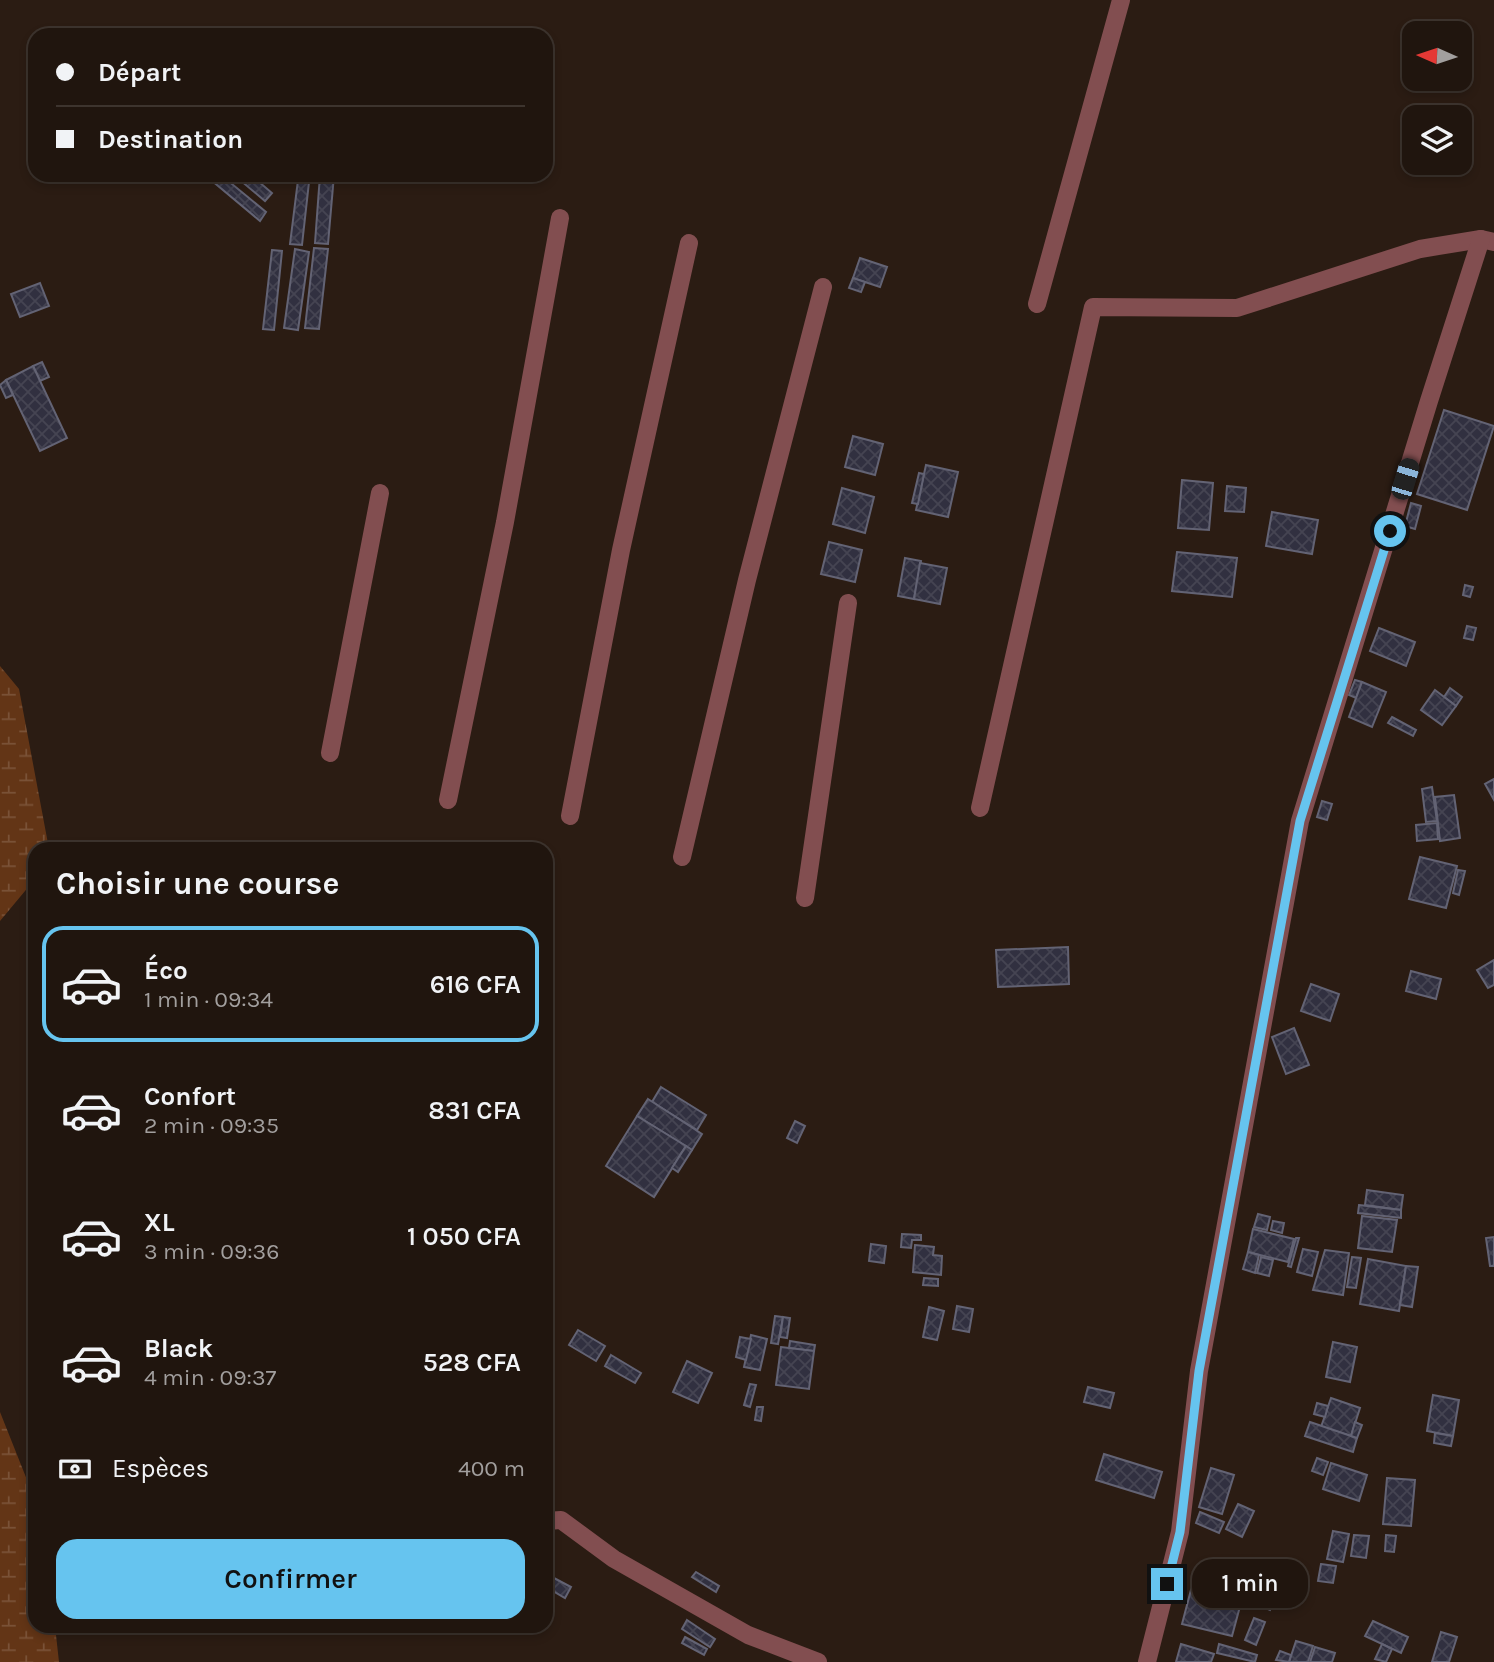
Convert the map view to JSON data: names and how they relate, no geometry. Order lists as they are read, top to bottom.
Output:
{
  "north": "left",
  "page": {
    "banner": ["Départ", "Destination"],
    "heading": "Choisir une course",
    "list": [
      {
        "name": "Éco",
        "note": "1 min · 09:34",
        "value": "616 CFA"
      },
      {
        "name": "Confort",
        "note": "2 min · 09:35",
        "value": "831 CFA"
      },
      {
        "name": "XL",
        "note": "3 min · 09:36",
        "value": "1 050 CFA"
      },
      {
        "name": "Black",
        "note": "4 min · 09:37",
        "value": "528 CFA"
      }
    ],
    "pay": ["Espèces", "400 m"],
    "buttons": "Confirmer",
    "bubble": "1 min"
  }
}
